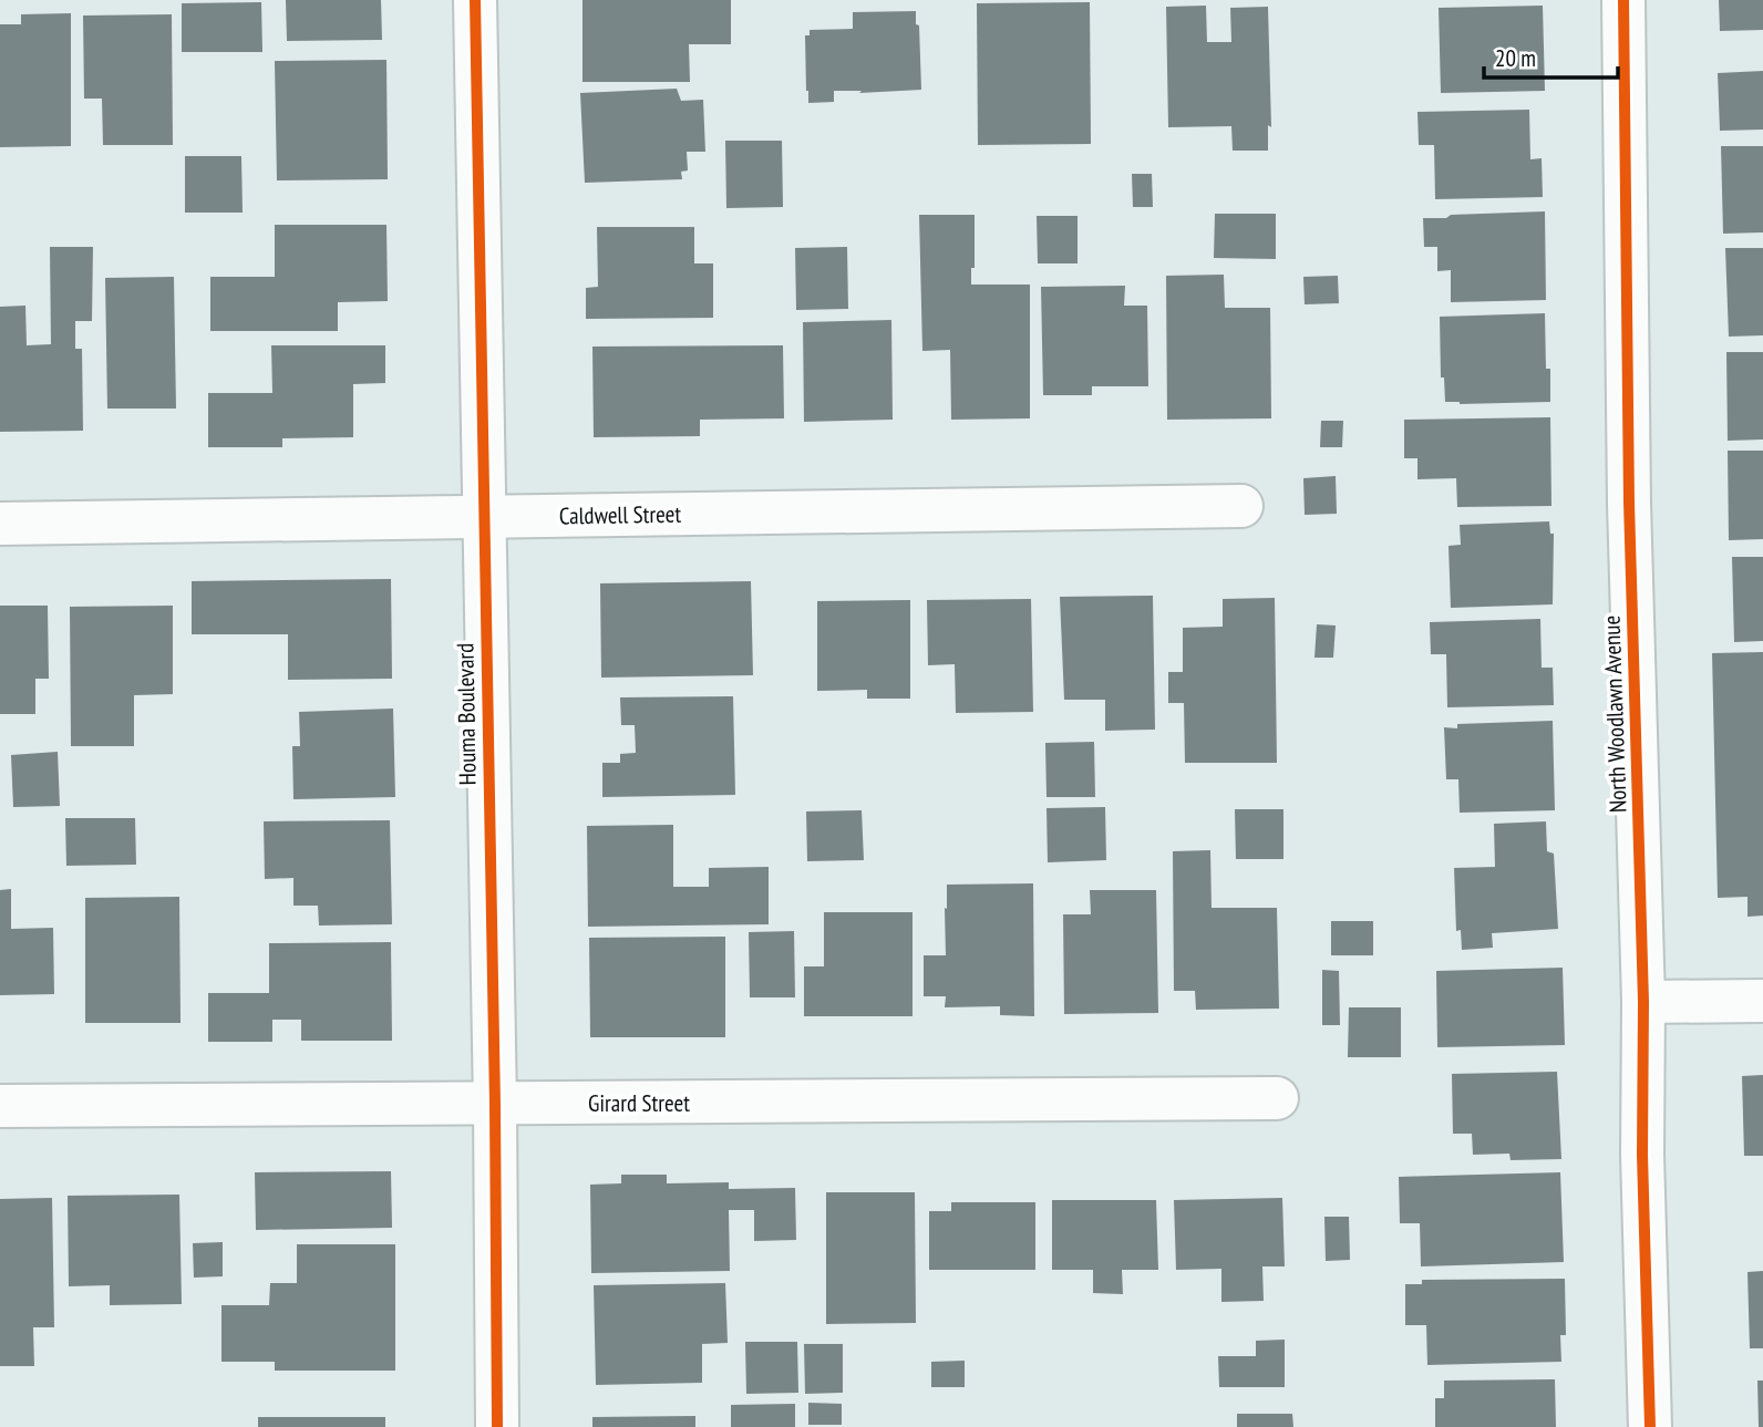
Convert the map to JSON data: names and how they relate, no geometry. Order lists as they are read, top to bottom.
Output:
{
  "streets": {
    "street": [
      "Caldwell Street",
      "Houma Boulevard",
      "North Woodlawn Avenue",
      "Girard Street"
    ]
  },
  "crossings": [
    ["Caldwell Street", "Houma Boulevard"],
    ["Houma Boulevard", "Girard Street"]
  ],
  "scale_bar": "20 m"
}
